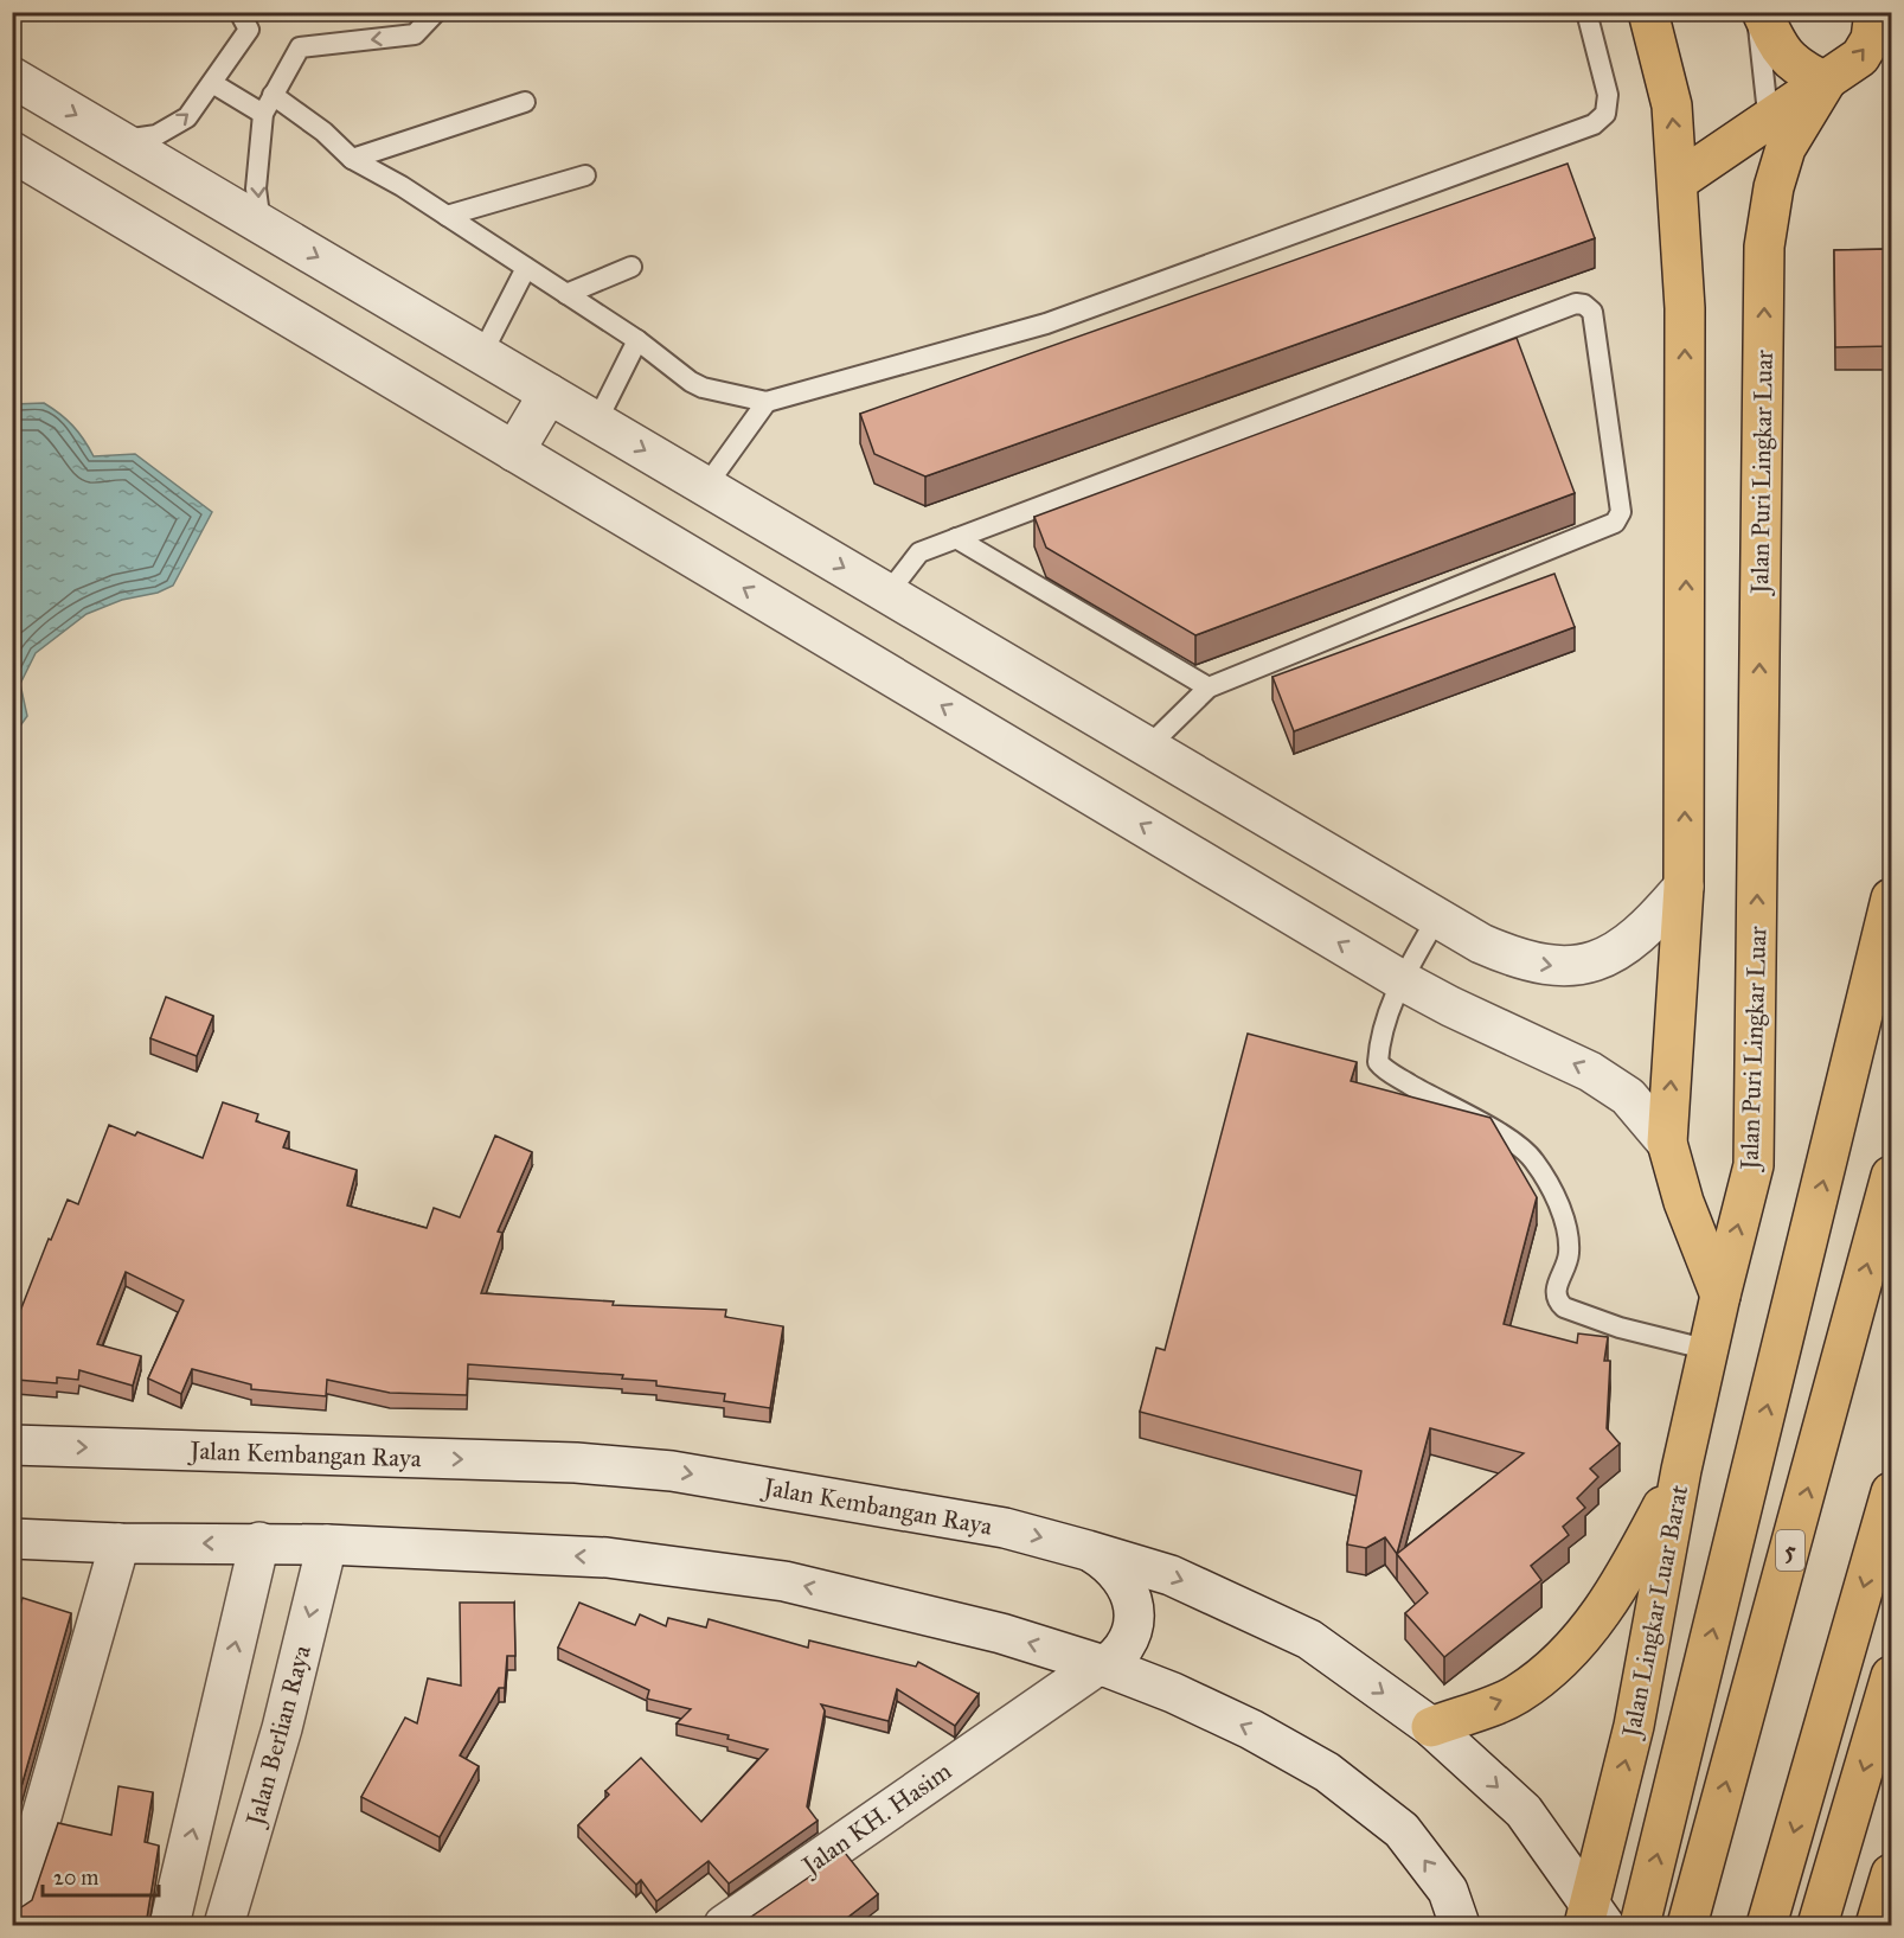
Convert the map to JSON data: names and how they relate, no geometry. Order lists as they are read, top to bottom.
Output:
{
  "streets": {
    "main road": ["Jalan Puri Lingkar Luar", "5", "Jalan Lingkar Luar Barat"],
    "street": ["Jalan Kembangan Raya", "Jalan Berlian Raya", "Jalan KH. Hasim"]
  },
  "crossings": [
    ["Jalan Puri Lingkar Luar", "Jalan Lingkar Luar Barat"],
    ["Jalan Kembangan Raya", "Jalan Lingkar Luar Barat"],
    ["Jalan Kembangan Raya", "Jalan KH. Hasim"]
  ],
  "scale_bar": "20 m"
}
